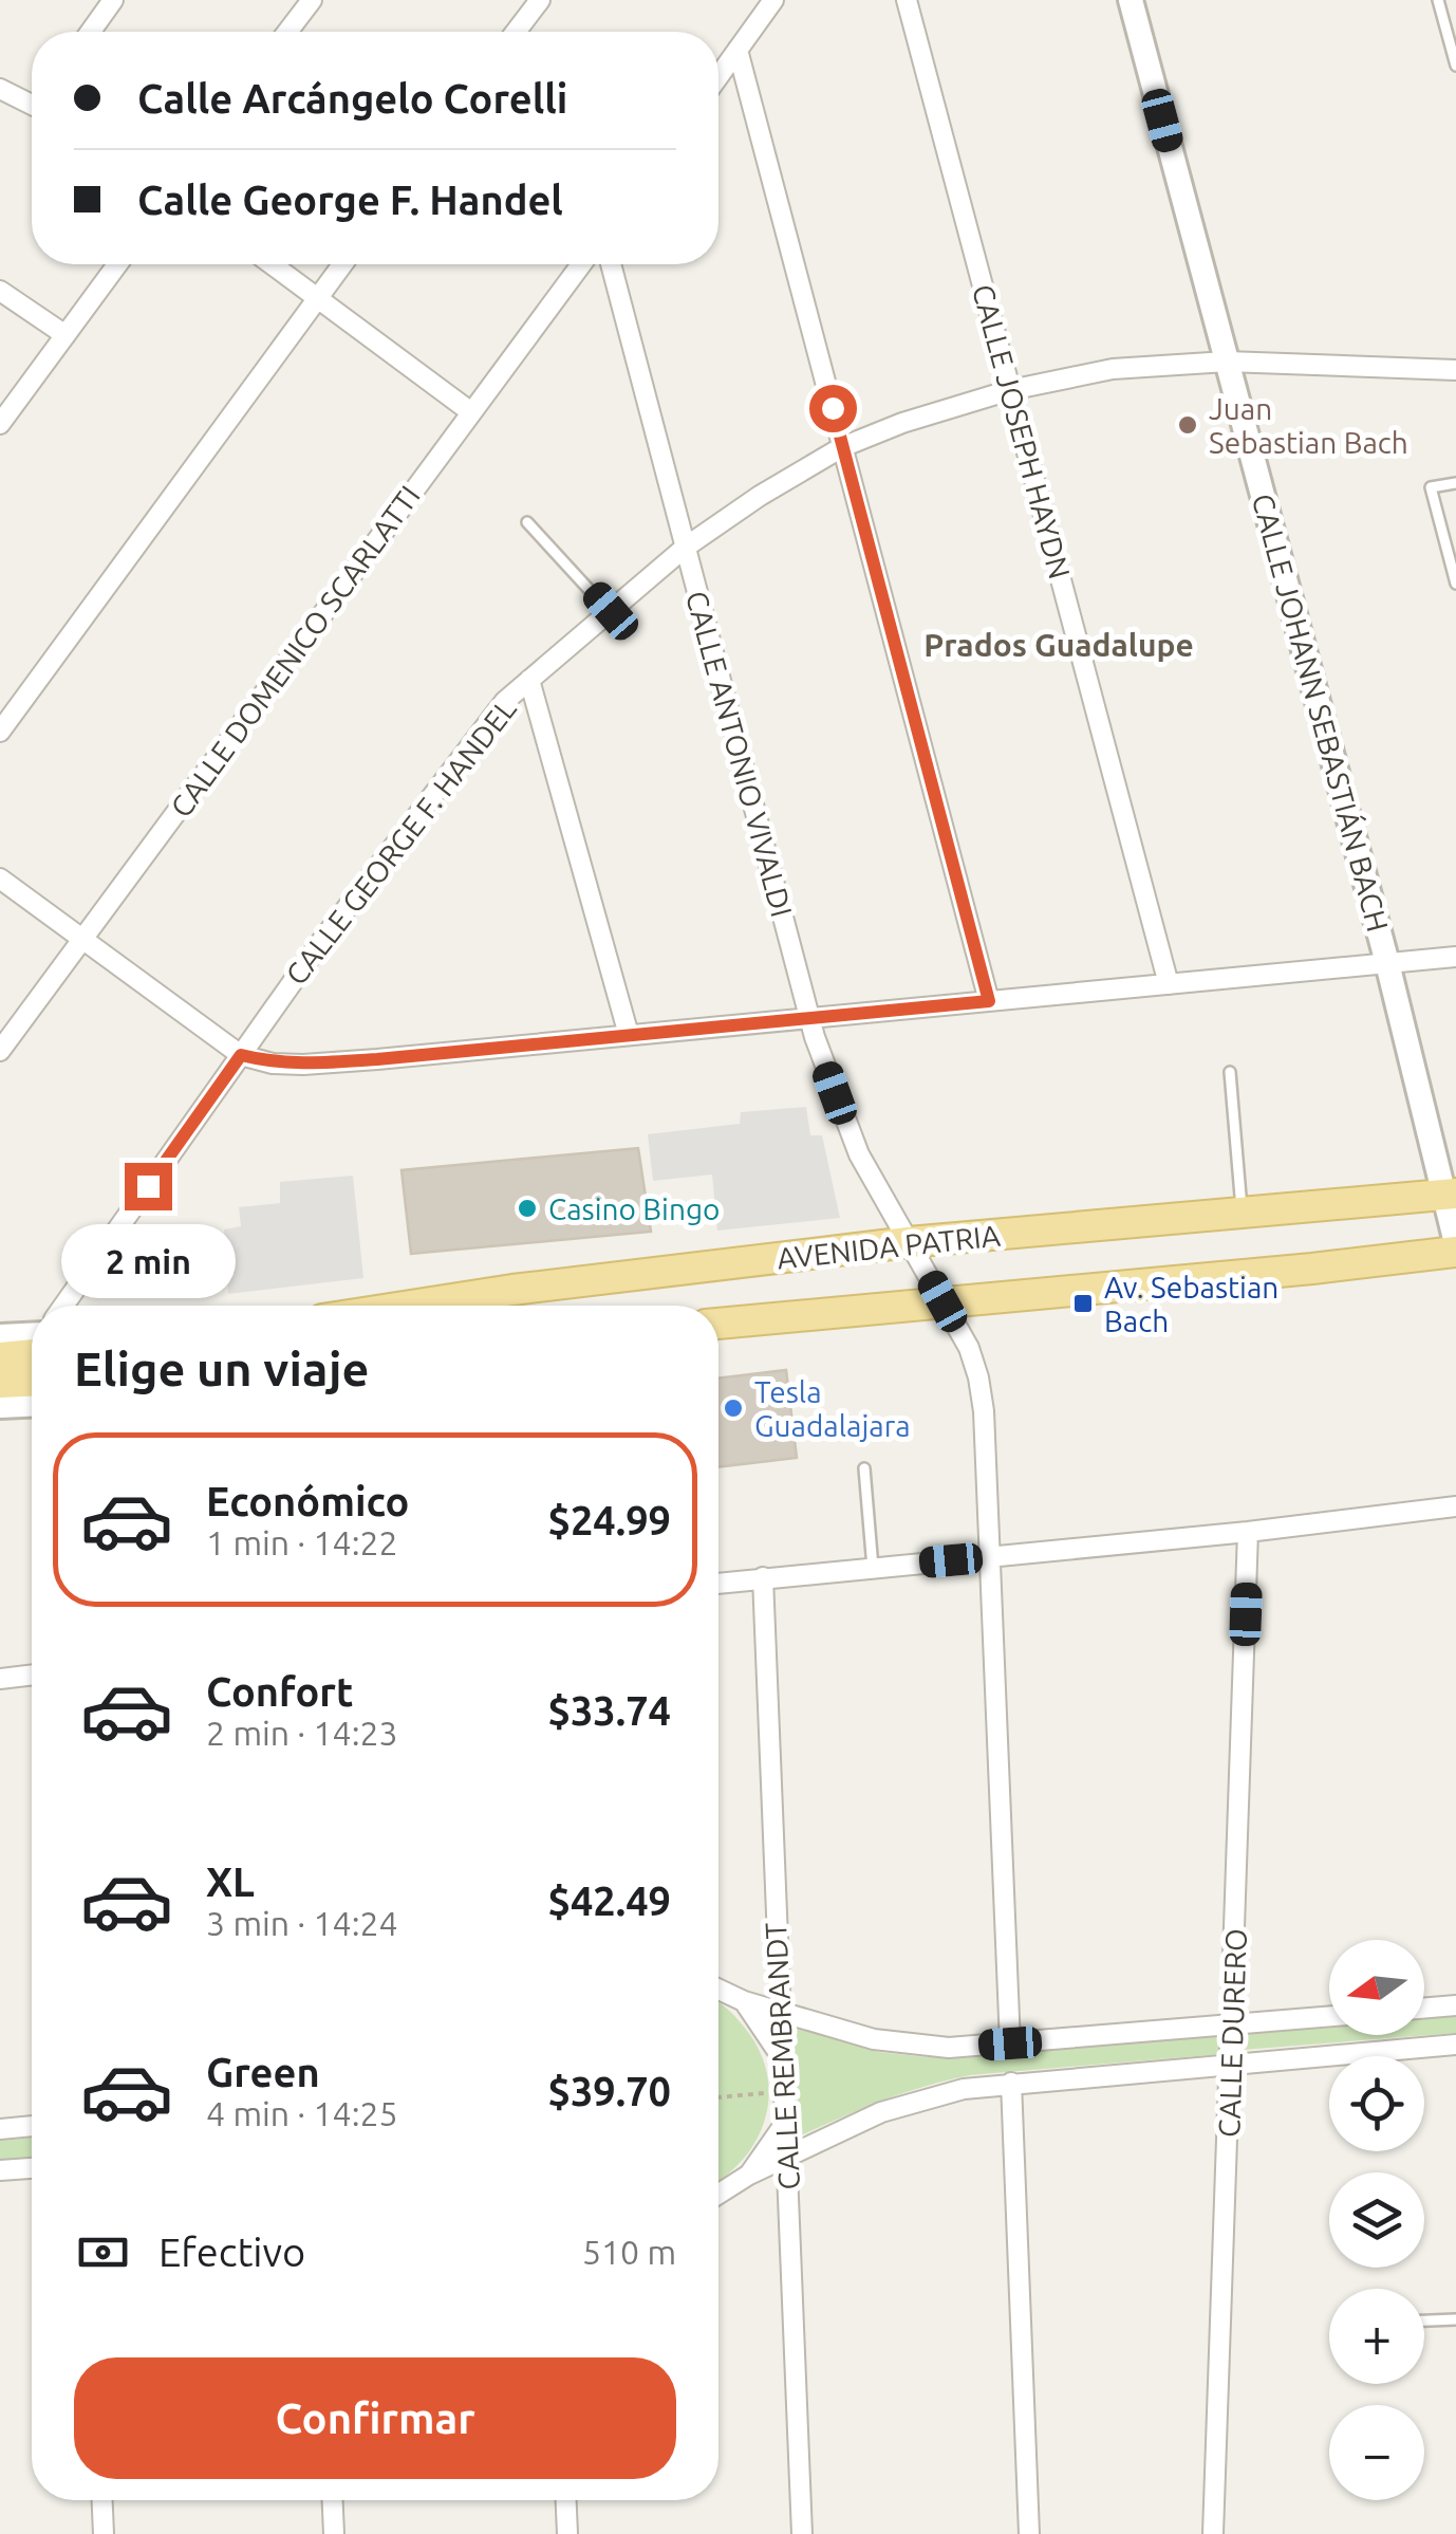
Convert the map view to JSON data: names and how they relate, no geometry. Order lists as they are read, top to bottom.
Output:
{
  "streets": {
    "main road": ["AVENIDA PATRIA"],
    "street": [
      "CALLE JOSEPH HAYDN",
      "CALLE DOMENICO SCARLATTI",
      "CALLE JOHANN SEBASTIÁN BACH",
      "CALLE ANTONIO VIVALDI",
      "CALLE GEORGE F. HANDEL",
      "CALLE DURERO",
      "CALLE REMBRANDT"
    ]
  },
  "crossings": [
    ["CALLE JOSEPH HAYDN", "CALLE GEORGE F. HANDEL"],
    ["CALLE JOHANN SEBASTIÁN BACH", "CALLE GEORGE F. HANDEL"],
    ["CALLE JOHANN SEBASTIÁN BACH", "AVENIDA PATRIA"],
    ["CALLE ANTONIO VIVALDI", "CALLE GEORGE F. HANDEL"],
    ["CALLE ANTONIO VIVALDI", "AVENIDA PATRIA"]
  ],
  "districts": ["Prados Guadalupe"],
  "places": {
    "other": ["Juan Sebastian Bach", "Casino Bingo", "Tesla Guadalajara"],
    "transit": ["Av. Sebastian Bach"]
  },
  "north": "left",
  "page": {
    "banner": ["Calle Arcángelo Corelli", "Calle George F. Handel"],
    "bubble": "2 min",
    "heading": "Elige un viaje",
    "list": [
      {
        "name": "Económico",
        "note": "1 min · 14:22",
        "value": "$24.99"
      },
      {
        "name": "Confort",
        "note": "2 min · 14:23",
        "value": "$33.74"
      },
      {
        "name": "XL",
        "note": "3 min · 14:24",
        "value": "$42.49"
      },
      {
        "name": "Green",
        "note": "4 min · 14:25",
        "value": "$39.70"
      }
    ],
    "map_buttons": ["+", "−"],
    "pay": ["Efectivo", "510 m"],
    "buttons": "Confirmar"
  }
}
